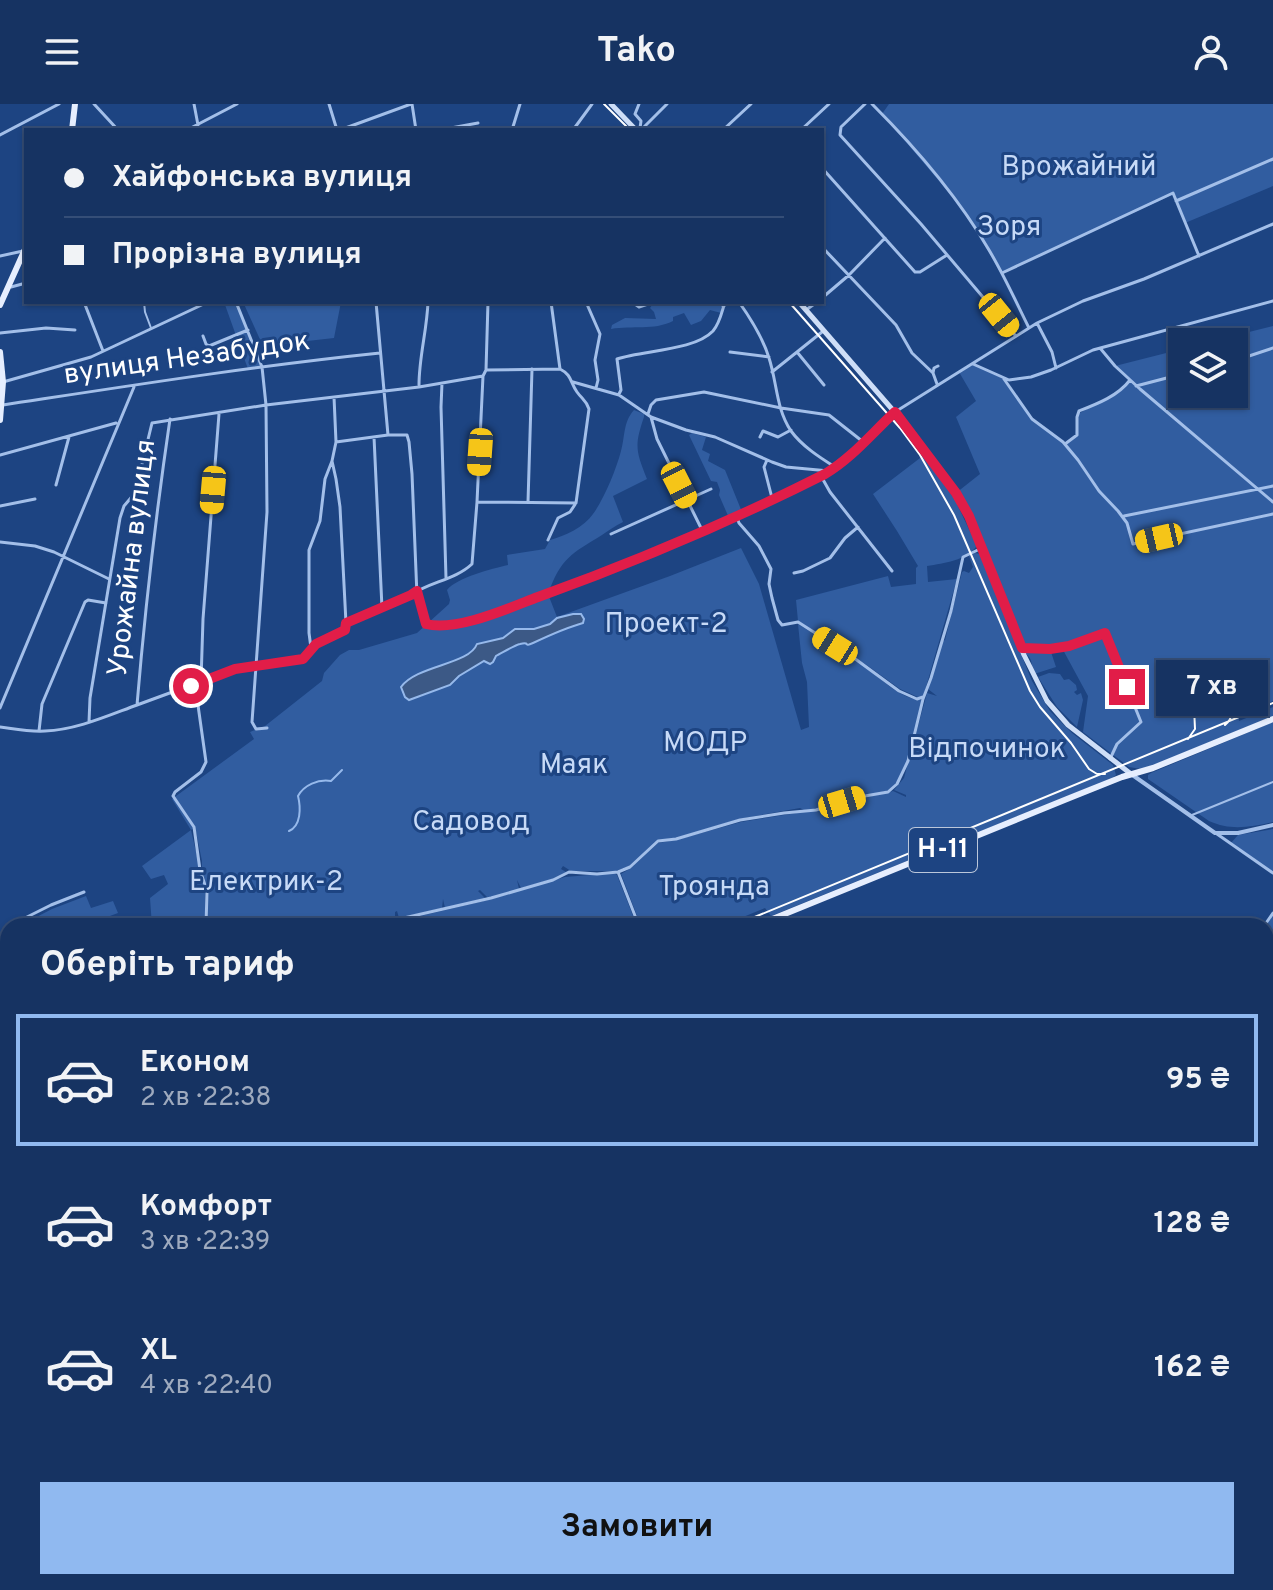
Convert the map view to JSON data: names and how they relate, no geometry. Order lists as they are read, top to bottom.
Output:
{
  "streets": {
    "main road": ["Н-11"],
    "street": ["вулиця Незабудок", "Урожайна вулиця"]
  },
  "parks": [
    "Врожайний",
    "Зоря",
    "Проект-2",
    "МОДР",
    "Відпочинок",
    "Маяк",
    "Садовод",
    "Електрик-2",
    "Троянда"
  ],
  "page": {
    "header": "Tako",
    "banner": ["Хайфонська вулиця", "Прорізна вулиця"],
    "bubble": "7 хв",
    "heading": "Оберіть тариф",
    "list": [
      {
        "name": "Економ",
        "note": "2 хв · 22:38",
        "value": "95 ₴"
      },
      {
        "name": "Комфорт",
        "note": "3 хв · 22:39",
        "value": "128 ₴"
      },
      {
        "name": "XL",
        "note": "4 хв · 22:40",
        "value": "162 ₴"
      }
    ],
    "buttons": "Замовити"
  }
}
